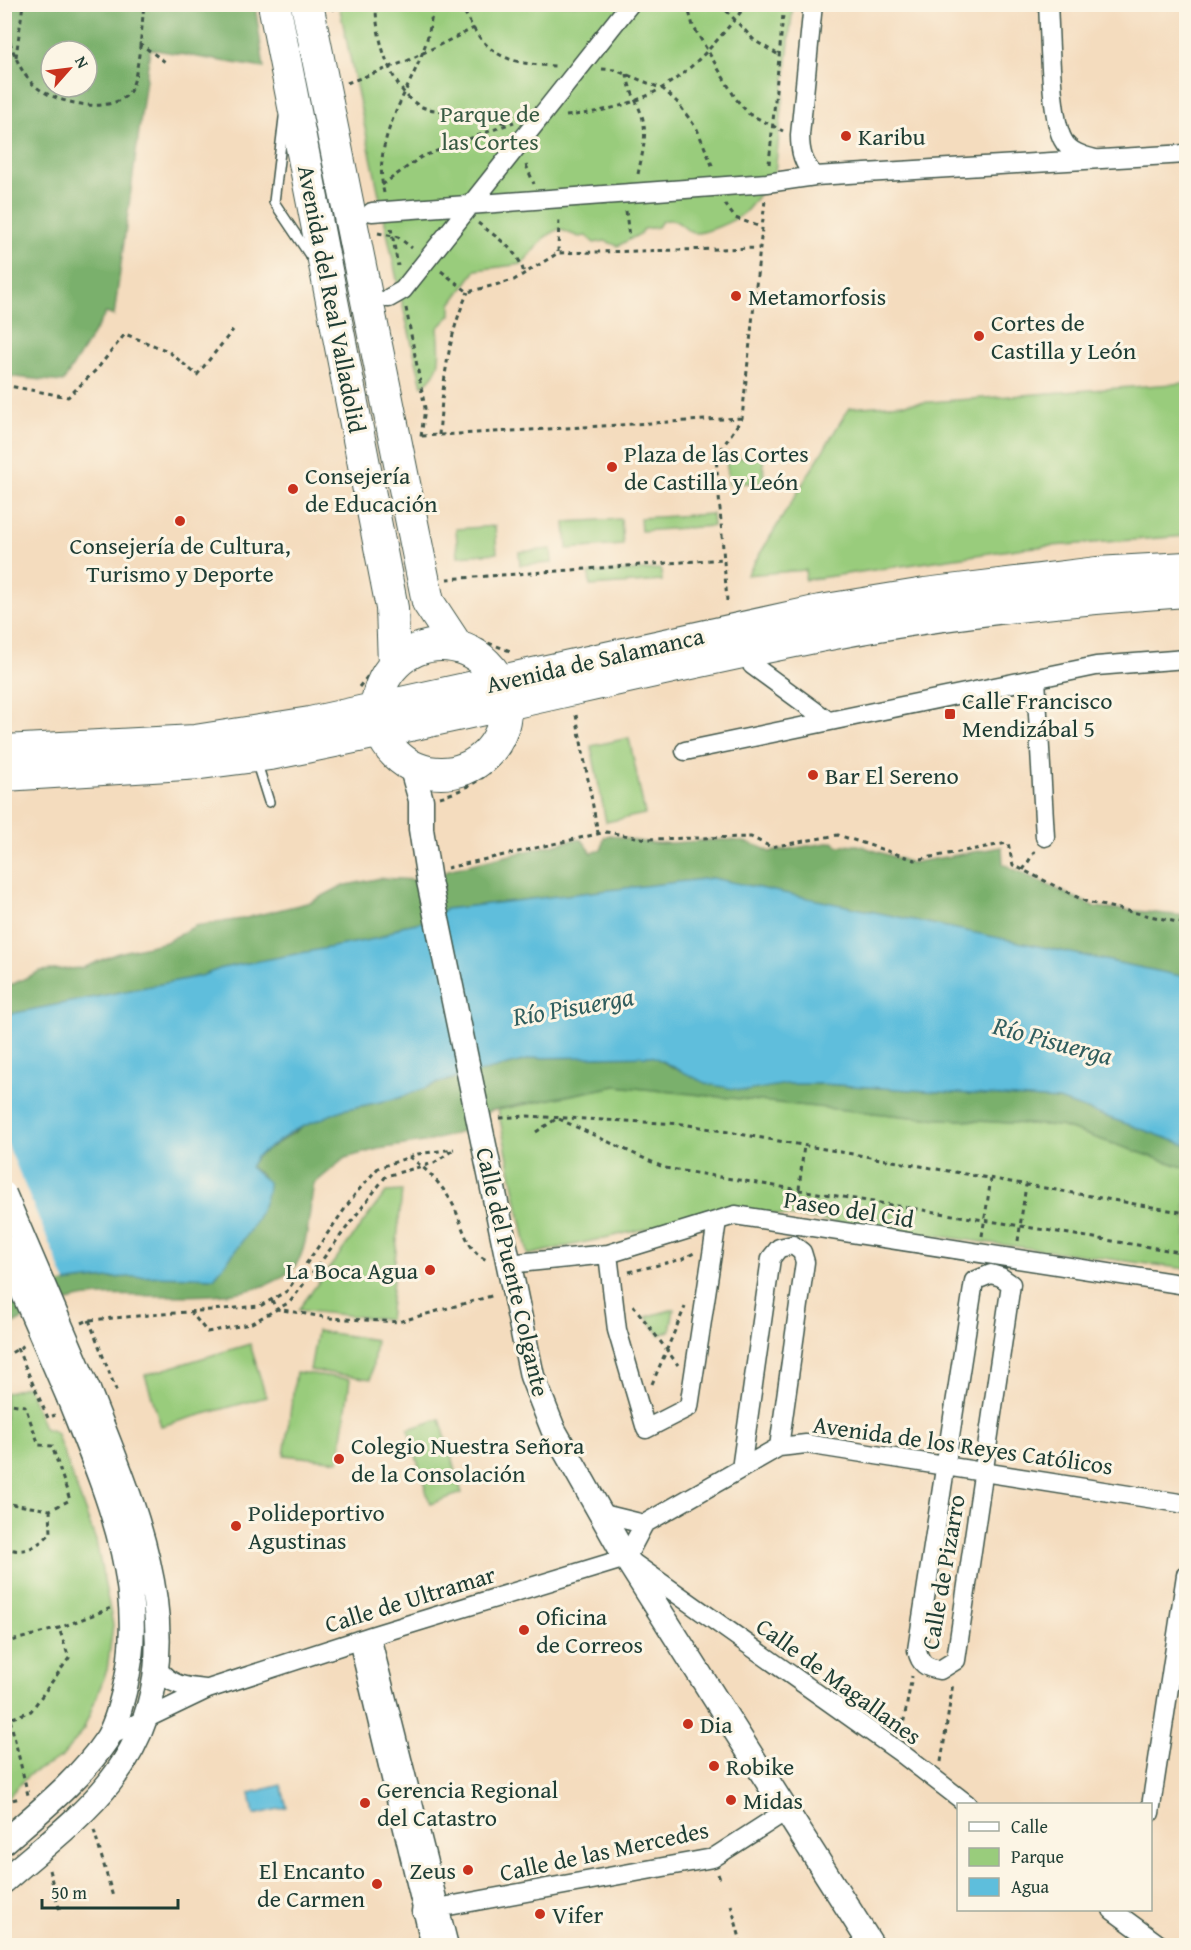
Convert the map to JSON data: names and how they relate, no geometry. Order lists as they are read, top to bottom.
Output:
{
  "streets": {
    "highway": ["Avenida del Real Valladolid", "Avenida de Salamanca"],
    "main road": ["Calle del Puente Colgante"],
    "street": [
      "Paseo del Cid",
      "Avenida de los Reyes Católicos",
      "Calle de Pizarro",
      "Calle de Ultramar",
      "Calle de Magallanes",
      "Calle de las Mercedes"
    ]
  },
  "crossings": [
    ["Avenida del Real Valladolid", "Avenida de Salamanca"],
    ["Paseo del Cid", "Calle del Puente Colgante"],
    ["Calle del Puente Colgante", "Calle de Ultramar"],
    ["Calle del Puente Colgante", "Calle de Magallanes"],
    ["Calle del Puente Colgante", "Calle de las Mercedes"],
    ["Avenida de los Reyes Católicos", "Calle de Pizarro"],
    ["Calle de Ultramar", "Calle de Magallanes"]
  ],
  "water": ["Río Pisuerga"],
  "parks": ["Parque de las Cortes"],
  "places": {
    "other": [
      "Karibu",
      "Metamorfosis",
      "Cortes de Castilla y León",
      "Plaza de las Cortes de Castilla y León",
      "Consejería de Educación",
      "Consejería de Cultura, Turismo y Deporte",
      "Bar El Sereno",
      "La Boca Agua",
      "Colegio Nuestra Señora de la Consolación",
      "Polideportivo Agustinas",
      "Oficina de Correos",
      "Dia",
      "Robike",
      "Midas",
      "Gerencia Regional del Catastro",
      "Zeus",
      "El Encanto de Carmen",
      "Vifer"
    ],
    "transit": ["Calle Francisco Mendizábal 5"]
  },
  "legend": ["Calle", "Parque", "Agua"],
  "scale_bar": "50 m",
  "north": "top right"
}
